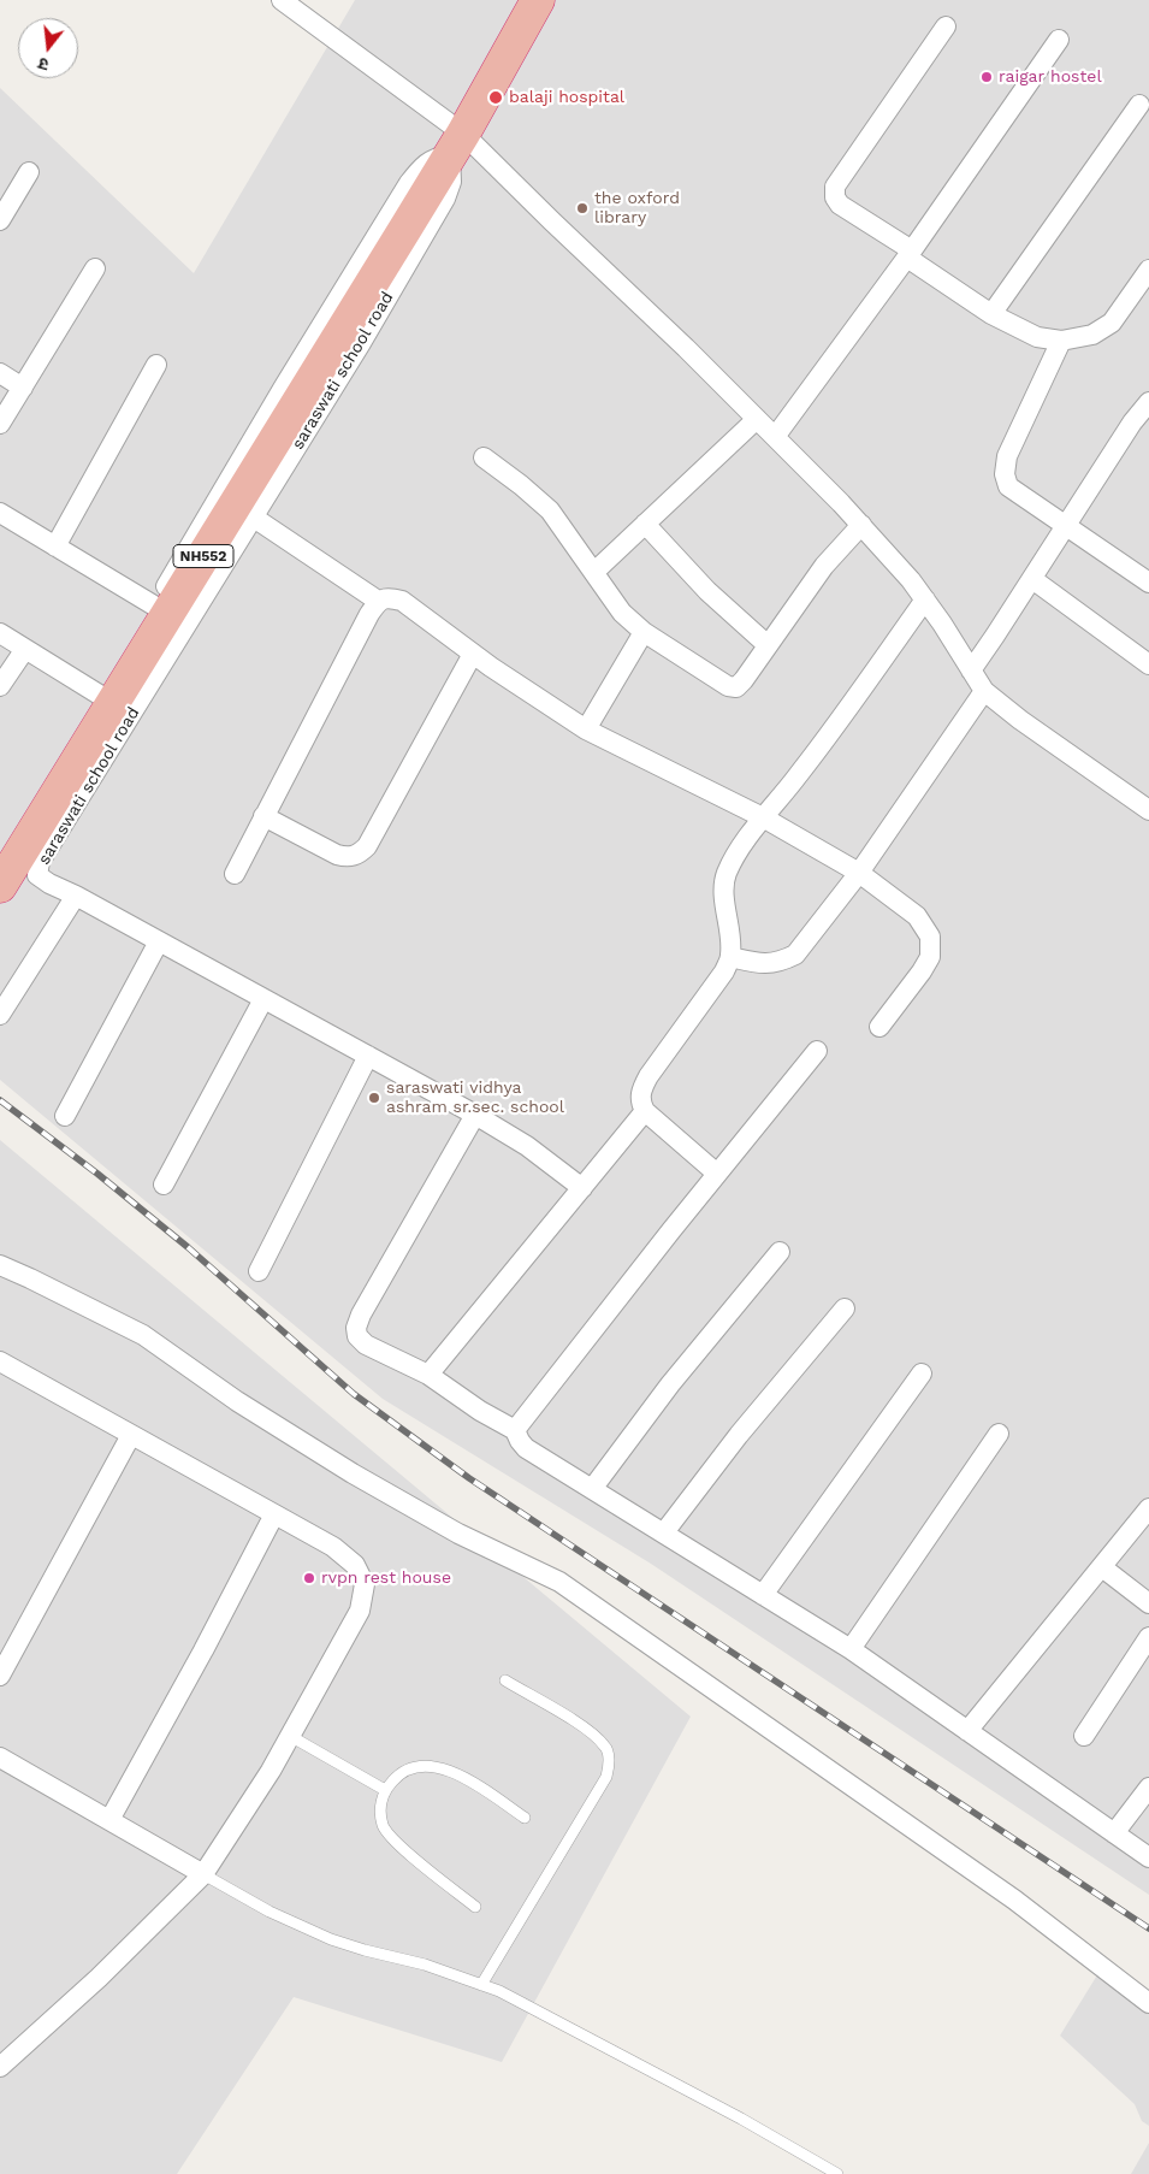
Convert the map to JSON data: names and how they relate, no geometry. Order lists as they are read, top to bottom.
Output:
{
  "streets": {
    "highway": ["NH552"],
    "street": ["saraswati school road"]
  },
  "crossings": [
    ["saraswati school road", "NH552"]
  ],
  "places": [
    "raigar hostel",
    "balaji hospital",
    "the oxford library",
    "saraswati vidhya ashram sr.sec. school",
    "rvpn rest house"
  ],
  "north": "bottom"
}
